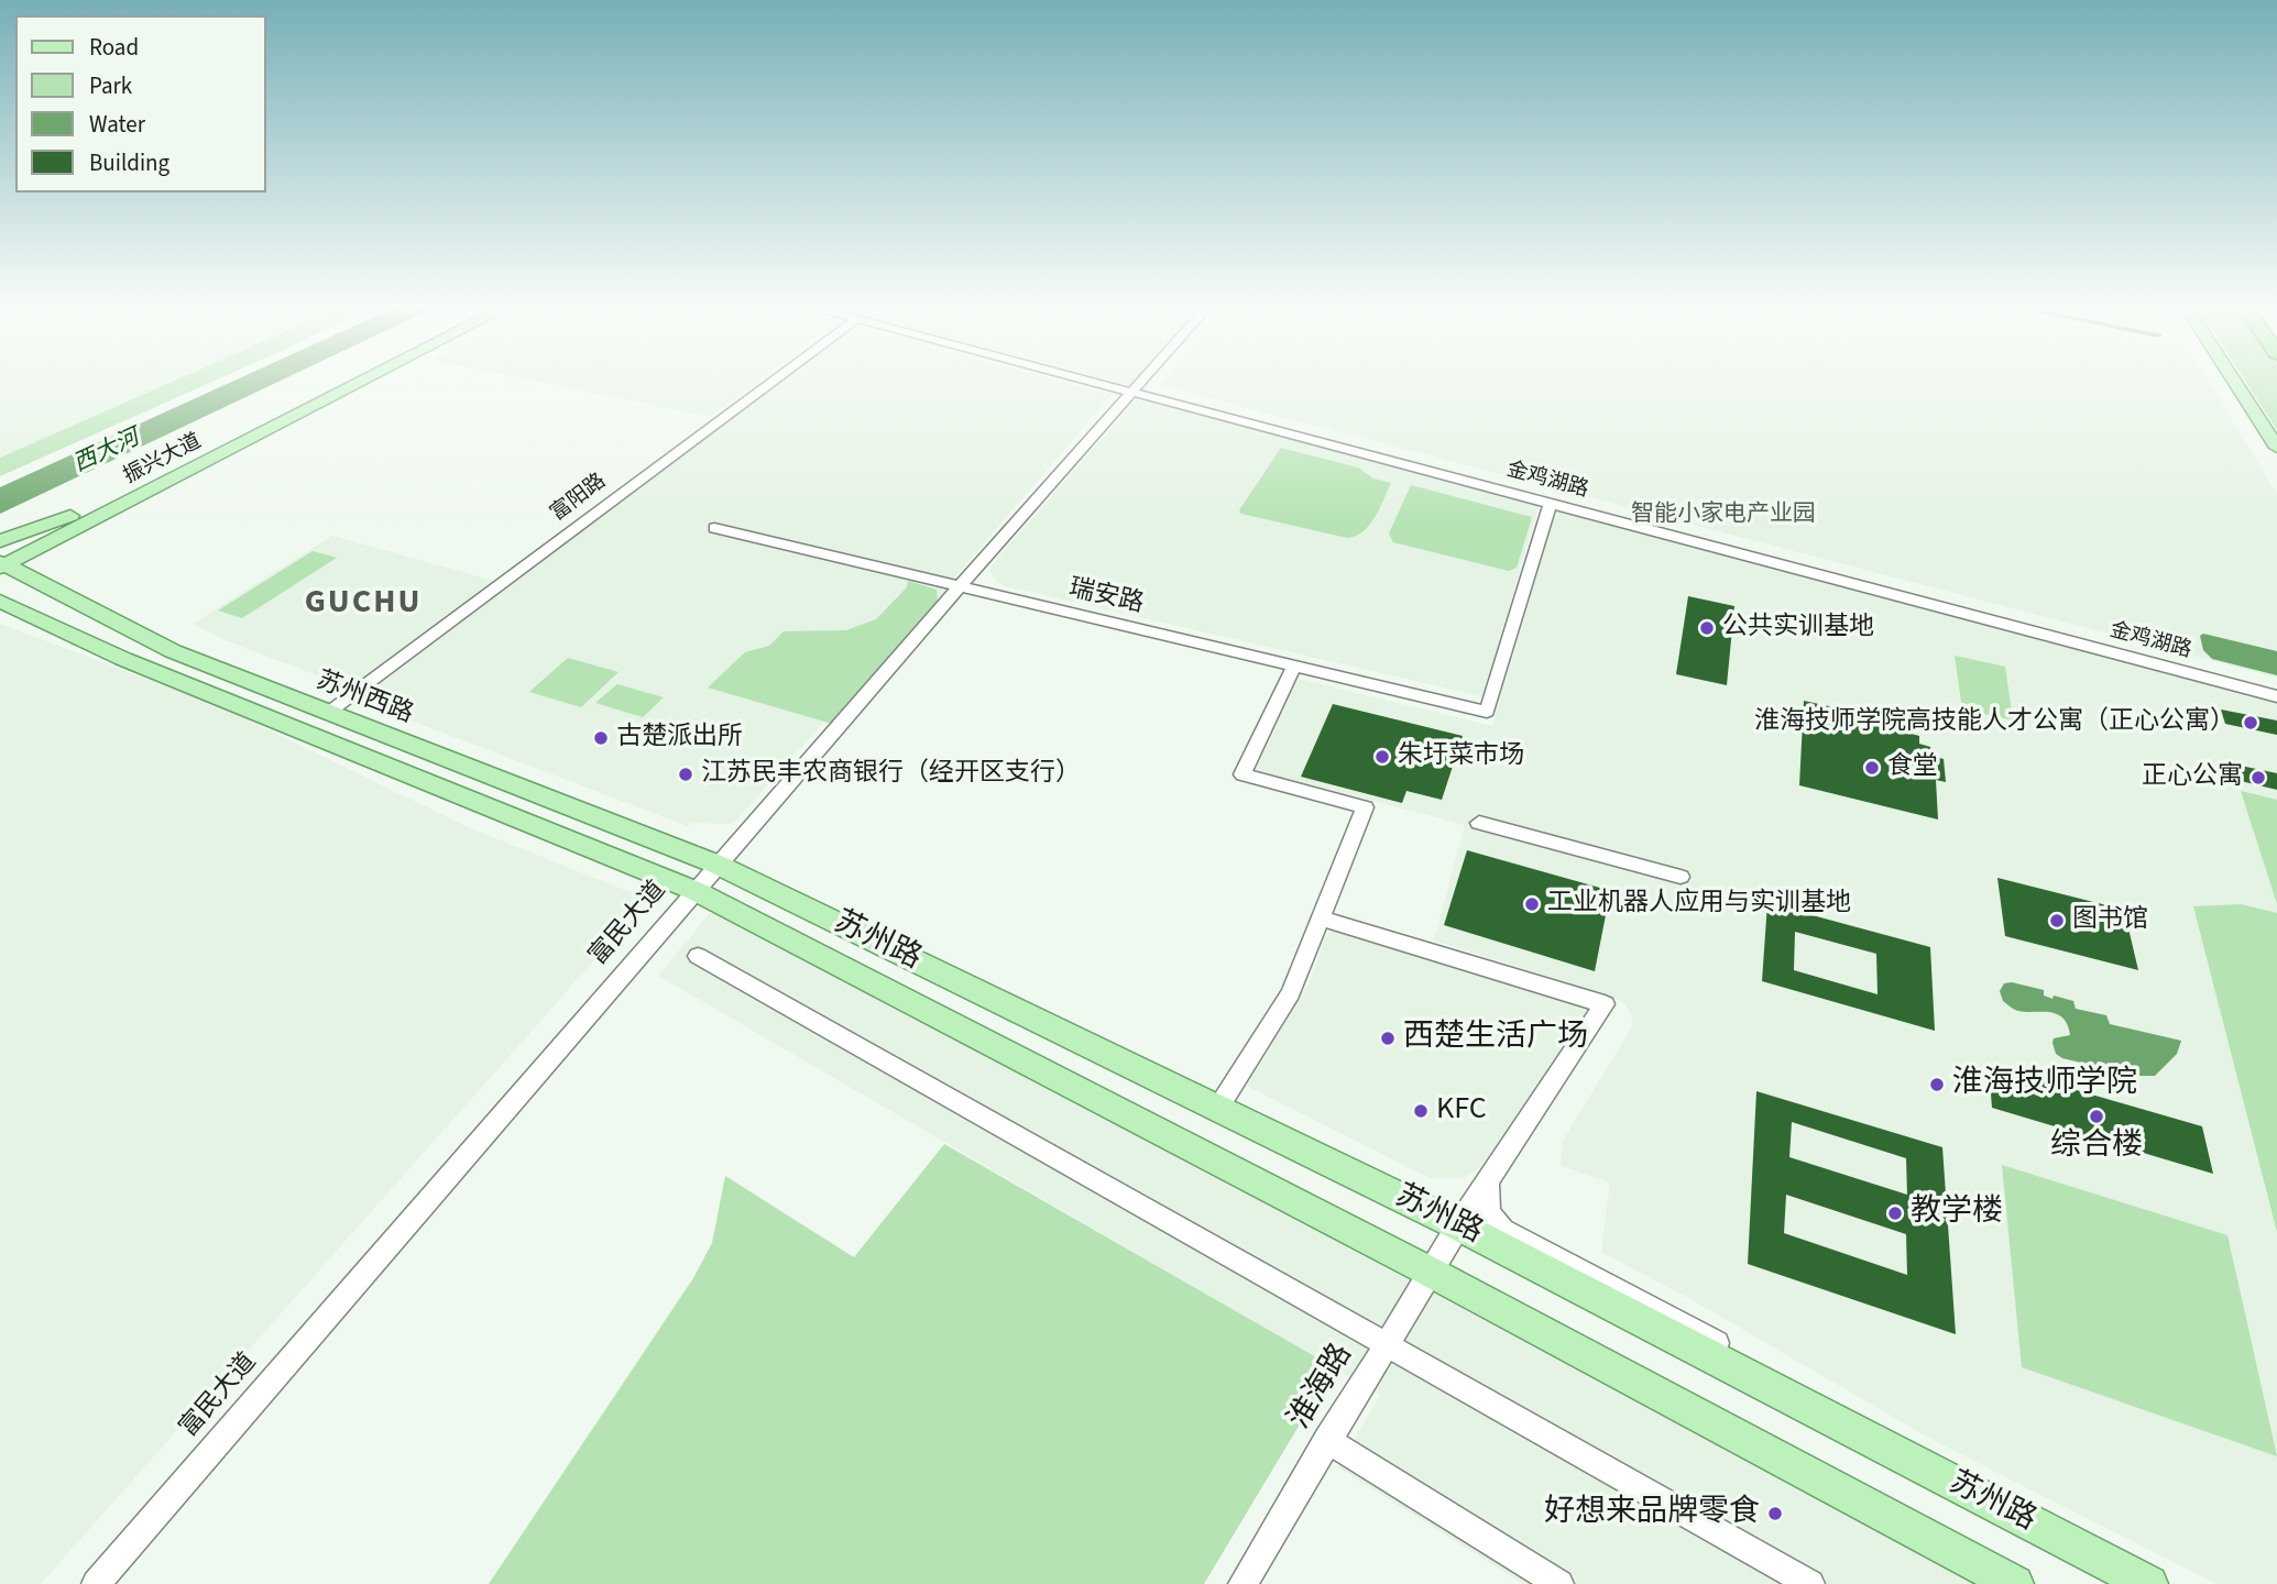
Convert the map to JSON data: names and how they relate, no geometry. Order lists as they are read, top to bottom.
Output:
{
  "streets": {
    "main road": ["振兴大道", "苏州西路", "苏州路"],
    "street": [
      "金鸡湖路",
      "富阳路",
      "瑞安路",
      "富民大道",
      "淮海路"
    ]
  },
  "crossings": [
    ["振兴大道", "苏州西路"],
    ["金鸡湖路", "瑞安路"],
    ["金鸡湖路", "富民大道"],
    ["富阳路", "苏州西路"],
    ["瑞安路", "富民大道"],
    ["苏州西路", "富民大道"],
    ["苏州西路", "苏州路"],
    ["富民大道", "苏州路"],
    ["苏州路", "淮海路"]
  ],
  "districts": ["智能小家电产业园", "GUCHU"],
  "water": ["西大河"],
  "places": [
    "公共实训基地",
    "淮海技师学院高技能人才公寓（正心公寓）",
    "古楚派出所",
    "朱圩菜市场",
    "食堂",
    "江苏民丰农商银行（经开区支行）",
    "正心公寓",
    "工业机器人应用与实训基地",
    "图书馆",
    "西楚生活广场",
    "淮海技师学院",
    "KFC",
    "综合楼",
    "教学楼",
    "好想来品牌零食"
  ],
  "legend": [
    "Road",
    "Park",
    "Water",
    "Building"
  ]
}
